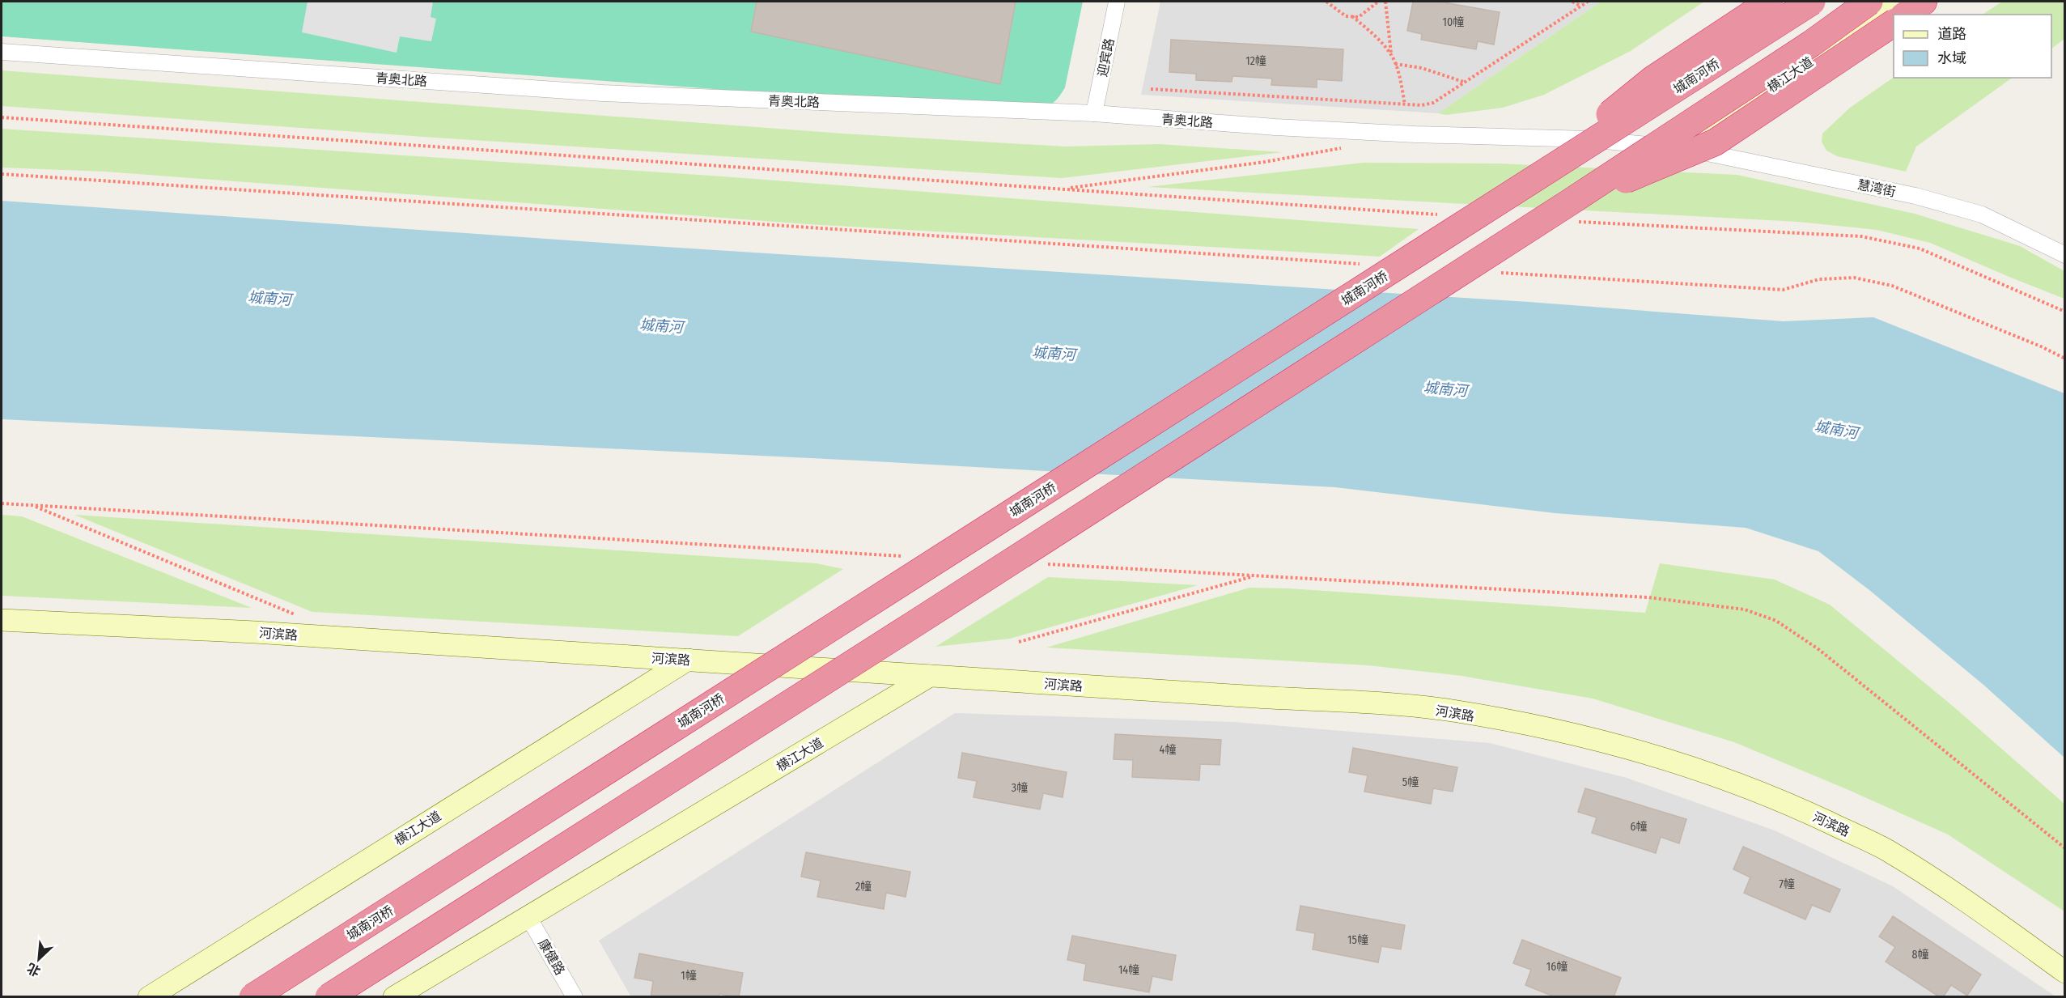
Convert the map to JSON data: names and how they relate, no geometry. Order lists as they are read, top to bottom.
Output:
{
  "streets": {
    "highway": ["城南河桥"],
    "street": [
      "迎宾路",
      "横江大道",
      "青奥北路",
      "慧湾街",
      "河滨路",
      "康健路"
    ]
  },
  "crossings": [
    ["迎宾路", "青奥北路"],
    ["横江大道", "青奥北路"],
    ["横江大道", "慧湾街"],
    ["横江大道", "河滨路"],
    ["横江大道", "康健路"],
    ["青奥北路", "慧湾街"]
  ],
  "water": ["城南河"],
  "house_numbers": [
    "10幢",
    "12幢",
    "4幢",
    "5幢",
    "3幢",
    "6幢",
    "7幢",
    "2幢",
    "15幢",
    "8幢",
    "16幢",
    "14幢",
    "1幢"
  ],
  "legend": ["道路", "水域"],
  "north": "bottom left"
}
